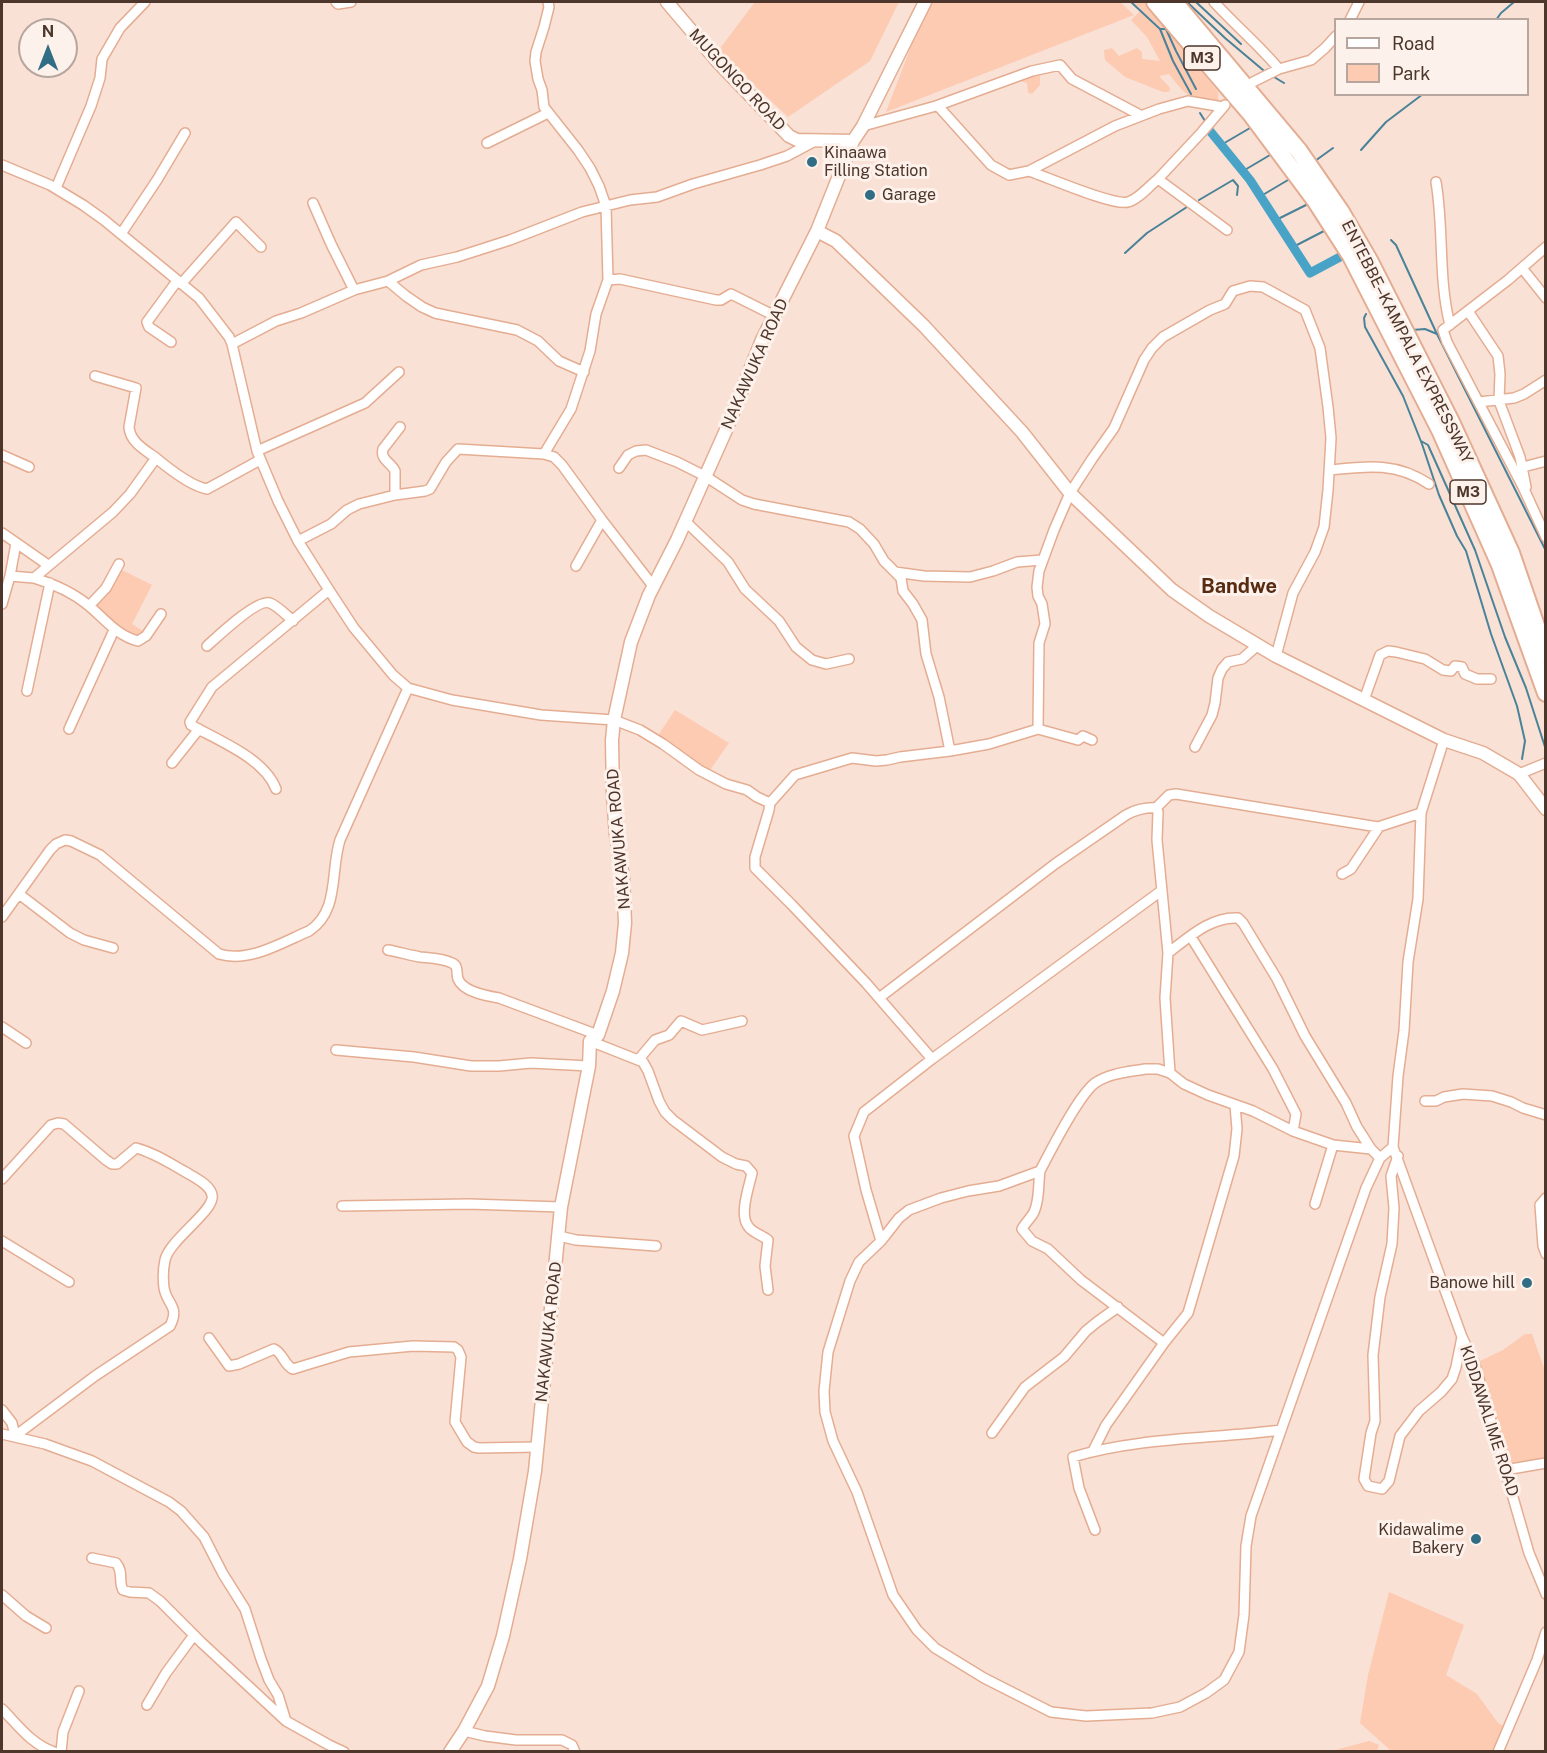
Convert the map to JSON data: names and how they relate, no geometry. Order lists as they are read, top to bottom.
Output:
{
  "streets": {
    "highway": ["M3", "ENTEBBE–KAMPALA EXPRESSWAY"],
    "main road": ["MUGONGO ROAD", "NAKAWUKA ROAD"],
    "street": ["KIDDAWALIME ROAD"]
  },
  "crossings": [
    ["MUGONGO ROAD", "NAKAWUKA ROAD"]
  ],
  "districts": ["Bandwe"],
  "places": [
    "Kinaawa Filling Station",
    "Garage",
    "Banowe hill",
    "Kidawalime Bakery"
  ],
  "legend": ["Road", "Park"],
  "north": "top"
}
